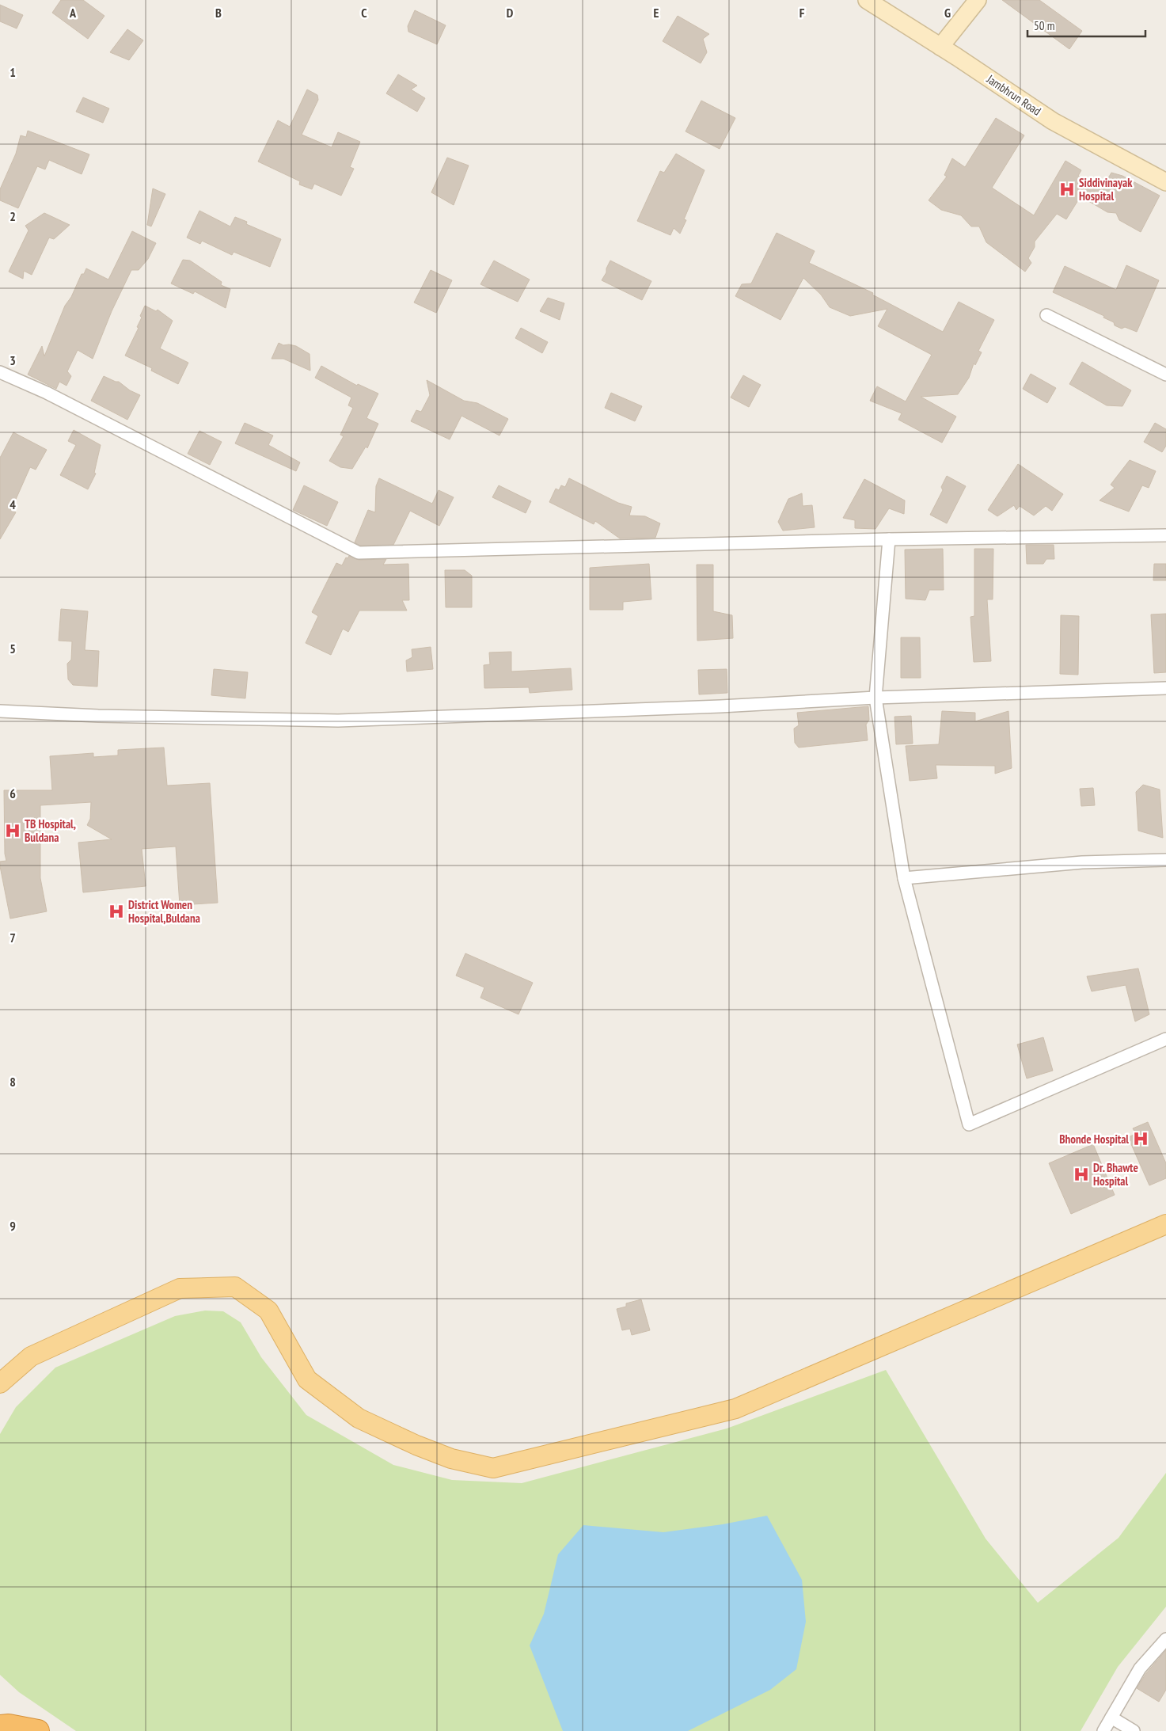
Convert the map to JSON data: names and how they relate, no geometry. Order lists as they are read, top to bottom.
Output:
{
  "streets": {
    "street": ["Jambhrun Road"]
  },
  "places": {
    "hospital": [
      "Siddivinayak Hospital",
      "TB Hospital, Buldana",
      "District Women Hospital,Buldana",
      "Bhonde Hospital",
      "Dr. Bhawte Hospital"
    ]
  },
  "scale_bar": "50 m",
  "grid": {
    "columns": [
      "A",
      "B",
      "C",
      "D",
      "E",
      "F",
      "G"
    ],
    "rows": [
      "1",
      "2",
      "3",
      "4",
      "5",
      "6",
      "7",
      "8",
      "9"
    ]
  }
}
